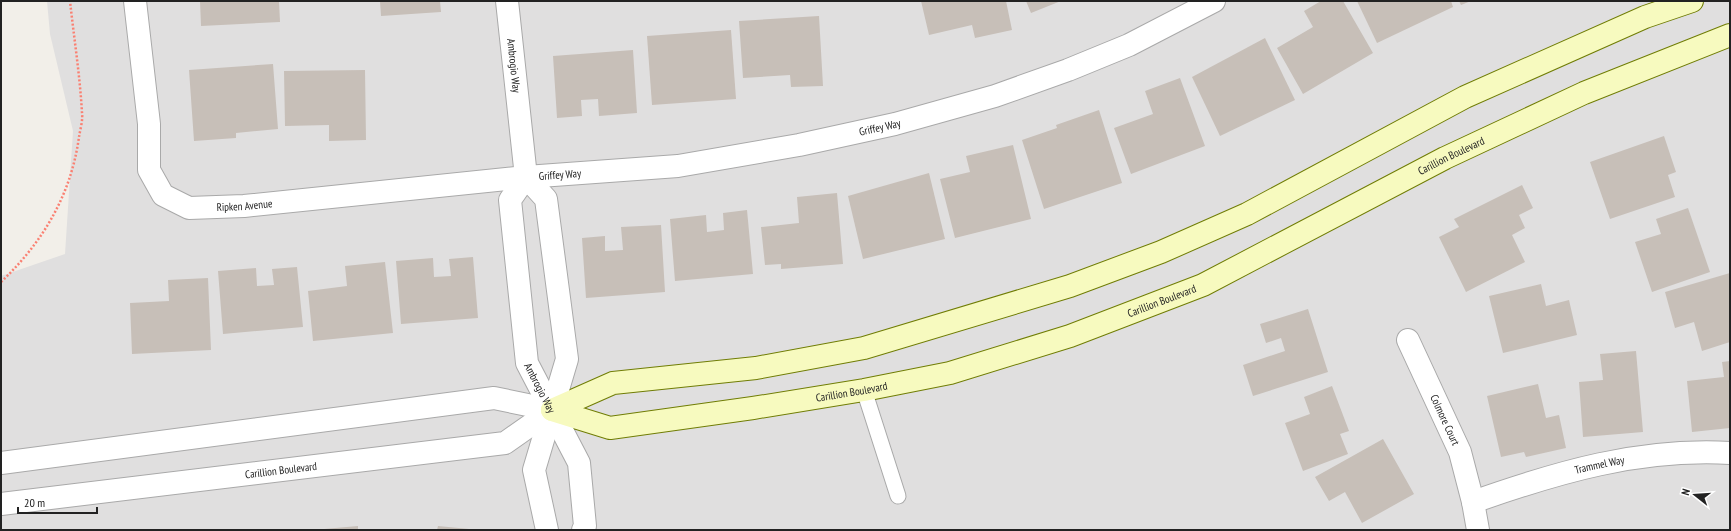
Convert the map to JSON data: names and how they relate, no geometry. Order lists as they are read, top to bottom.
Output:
{
  "streets": {
    "street": [
      "Ambrogio Way",
      "Griffey Way",
      "Carillion Boulevard",
      "Ripken Avenue",
      "Colmore Court",
      "Trammel Way"
    ]
  },
  "crossings": [
    ["Ambrogio Way", "Griffey Way"],
    ["Ambrogio Way", "Carillion Boulevard"],
    ["Ambrogio Way", "Ripken Avenue"],
    ["Griffey Way", "Ripken Avenue"],
    ["Colmore Court", "Trammel Way"]
  ],
  "scale_bar": "20 m",
  "north": "left"
}
